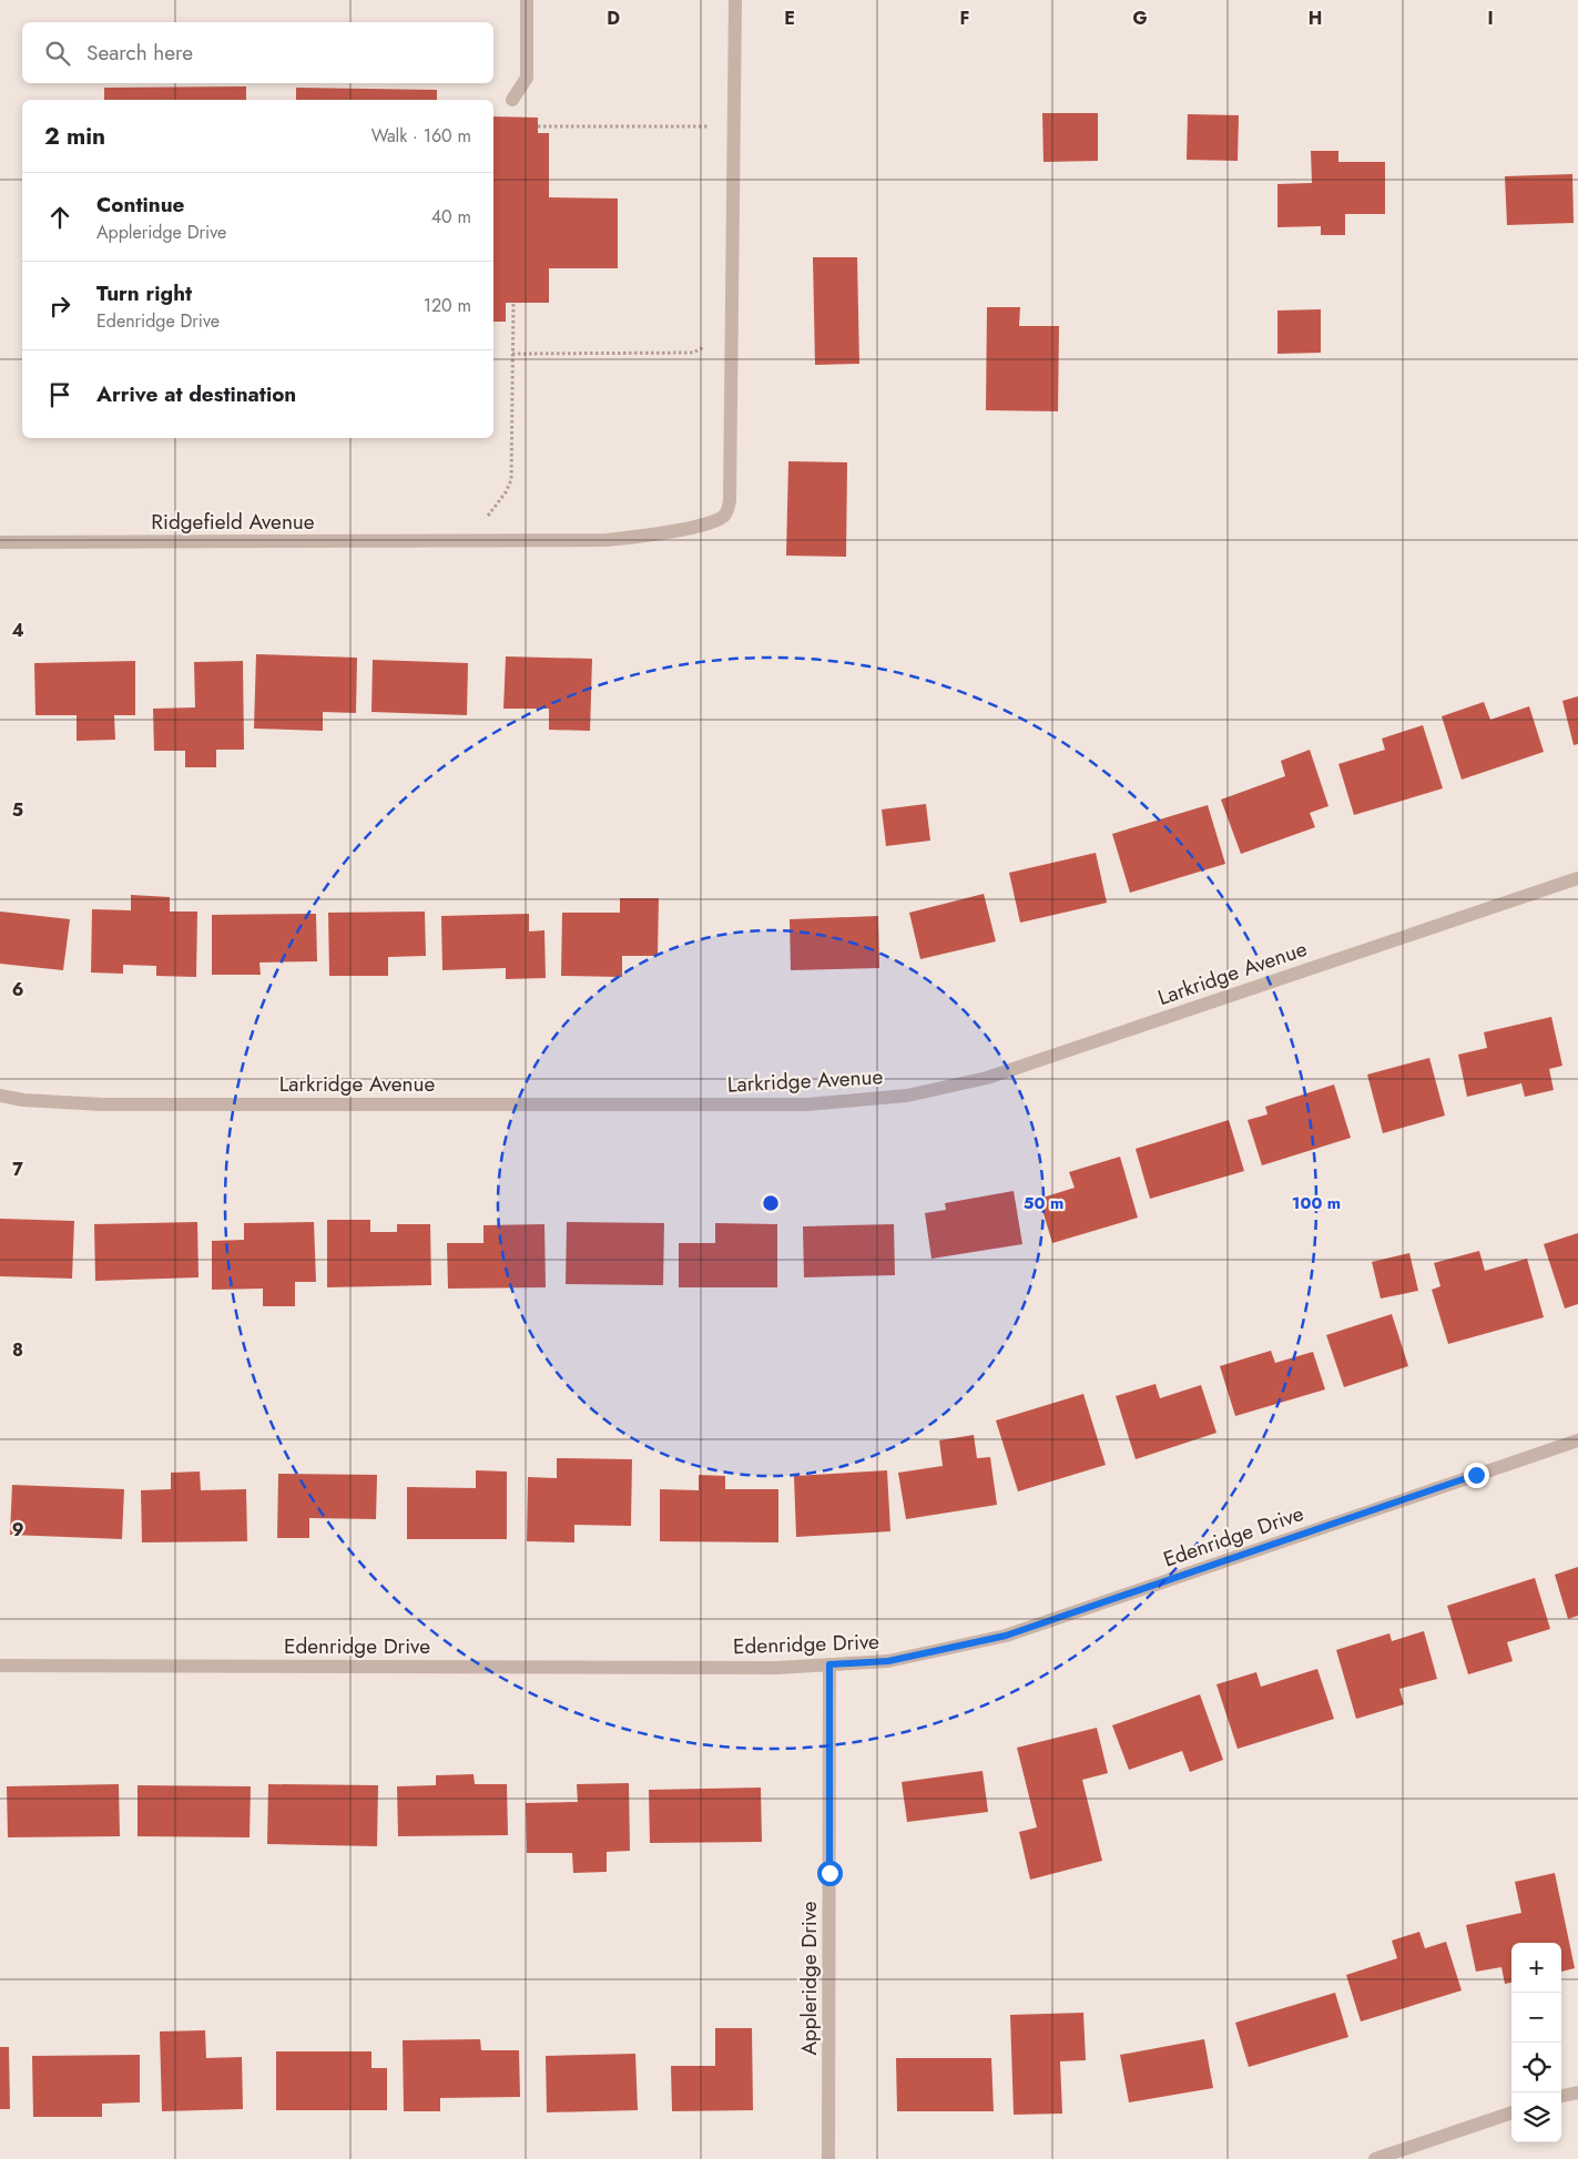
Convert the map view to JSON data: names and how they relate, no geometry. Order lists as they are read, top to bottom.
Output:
{
  "streets": {
    "street": [
      "Ridgefield Avenue",
      "Larkridge Avenue",
      "Edenridge Drive",
      "Appleridge Drive"
    ]
  },
  "crossings": [
    ["Edenridge Drive", "Appleridge Drive"]
  ],
  "page": {
    "search": "Search here",
    "heading": ["2 min", "Walk · 160 m"],
    "list": [
      ["Continue", "Appleridge Drive", "40 m"],
      ["Turn right", "Edenridge Drive", "120 m"],
      "Arrive at destination"
    ],
    "map_buttons": ["+", "−"]
  },
  "grid": {
    "columns": [
      "D",
      "E",
      "F",
      "G",
      "H",
      "I"
    ],
    "rows": [
      "4",
      "5",
      "6",
      "7",
      "8",
      "9"
    ]
  },
  "rings": ["50 m", "100 m"]
}
